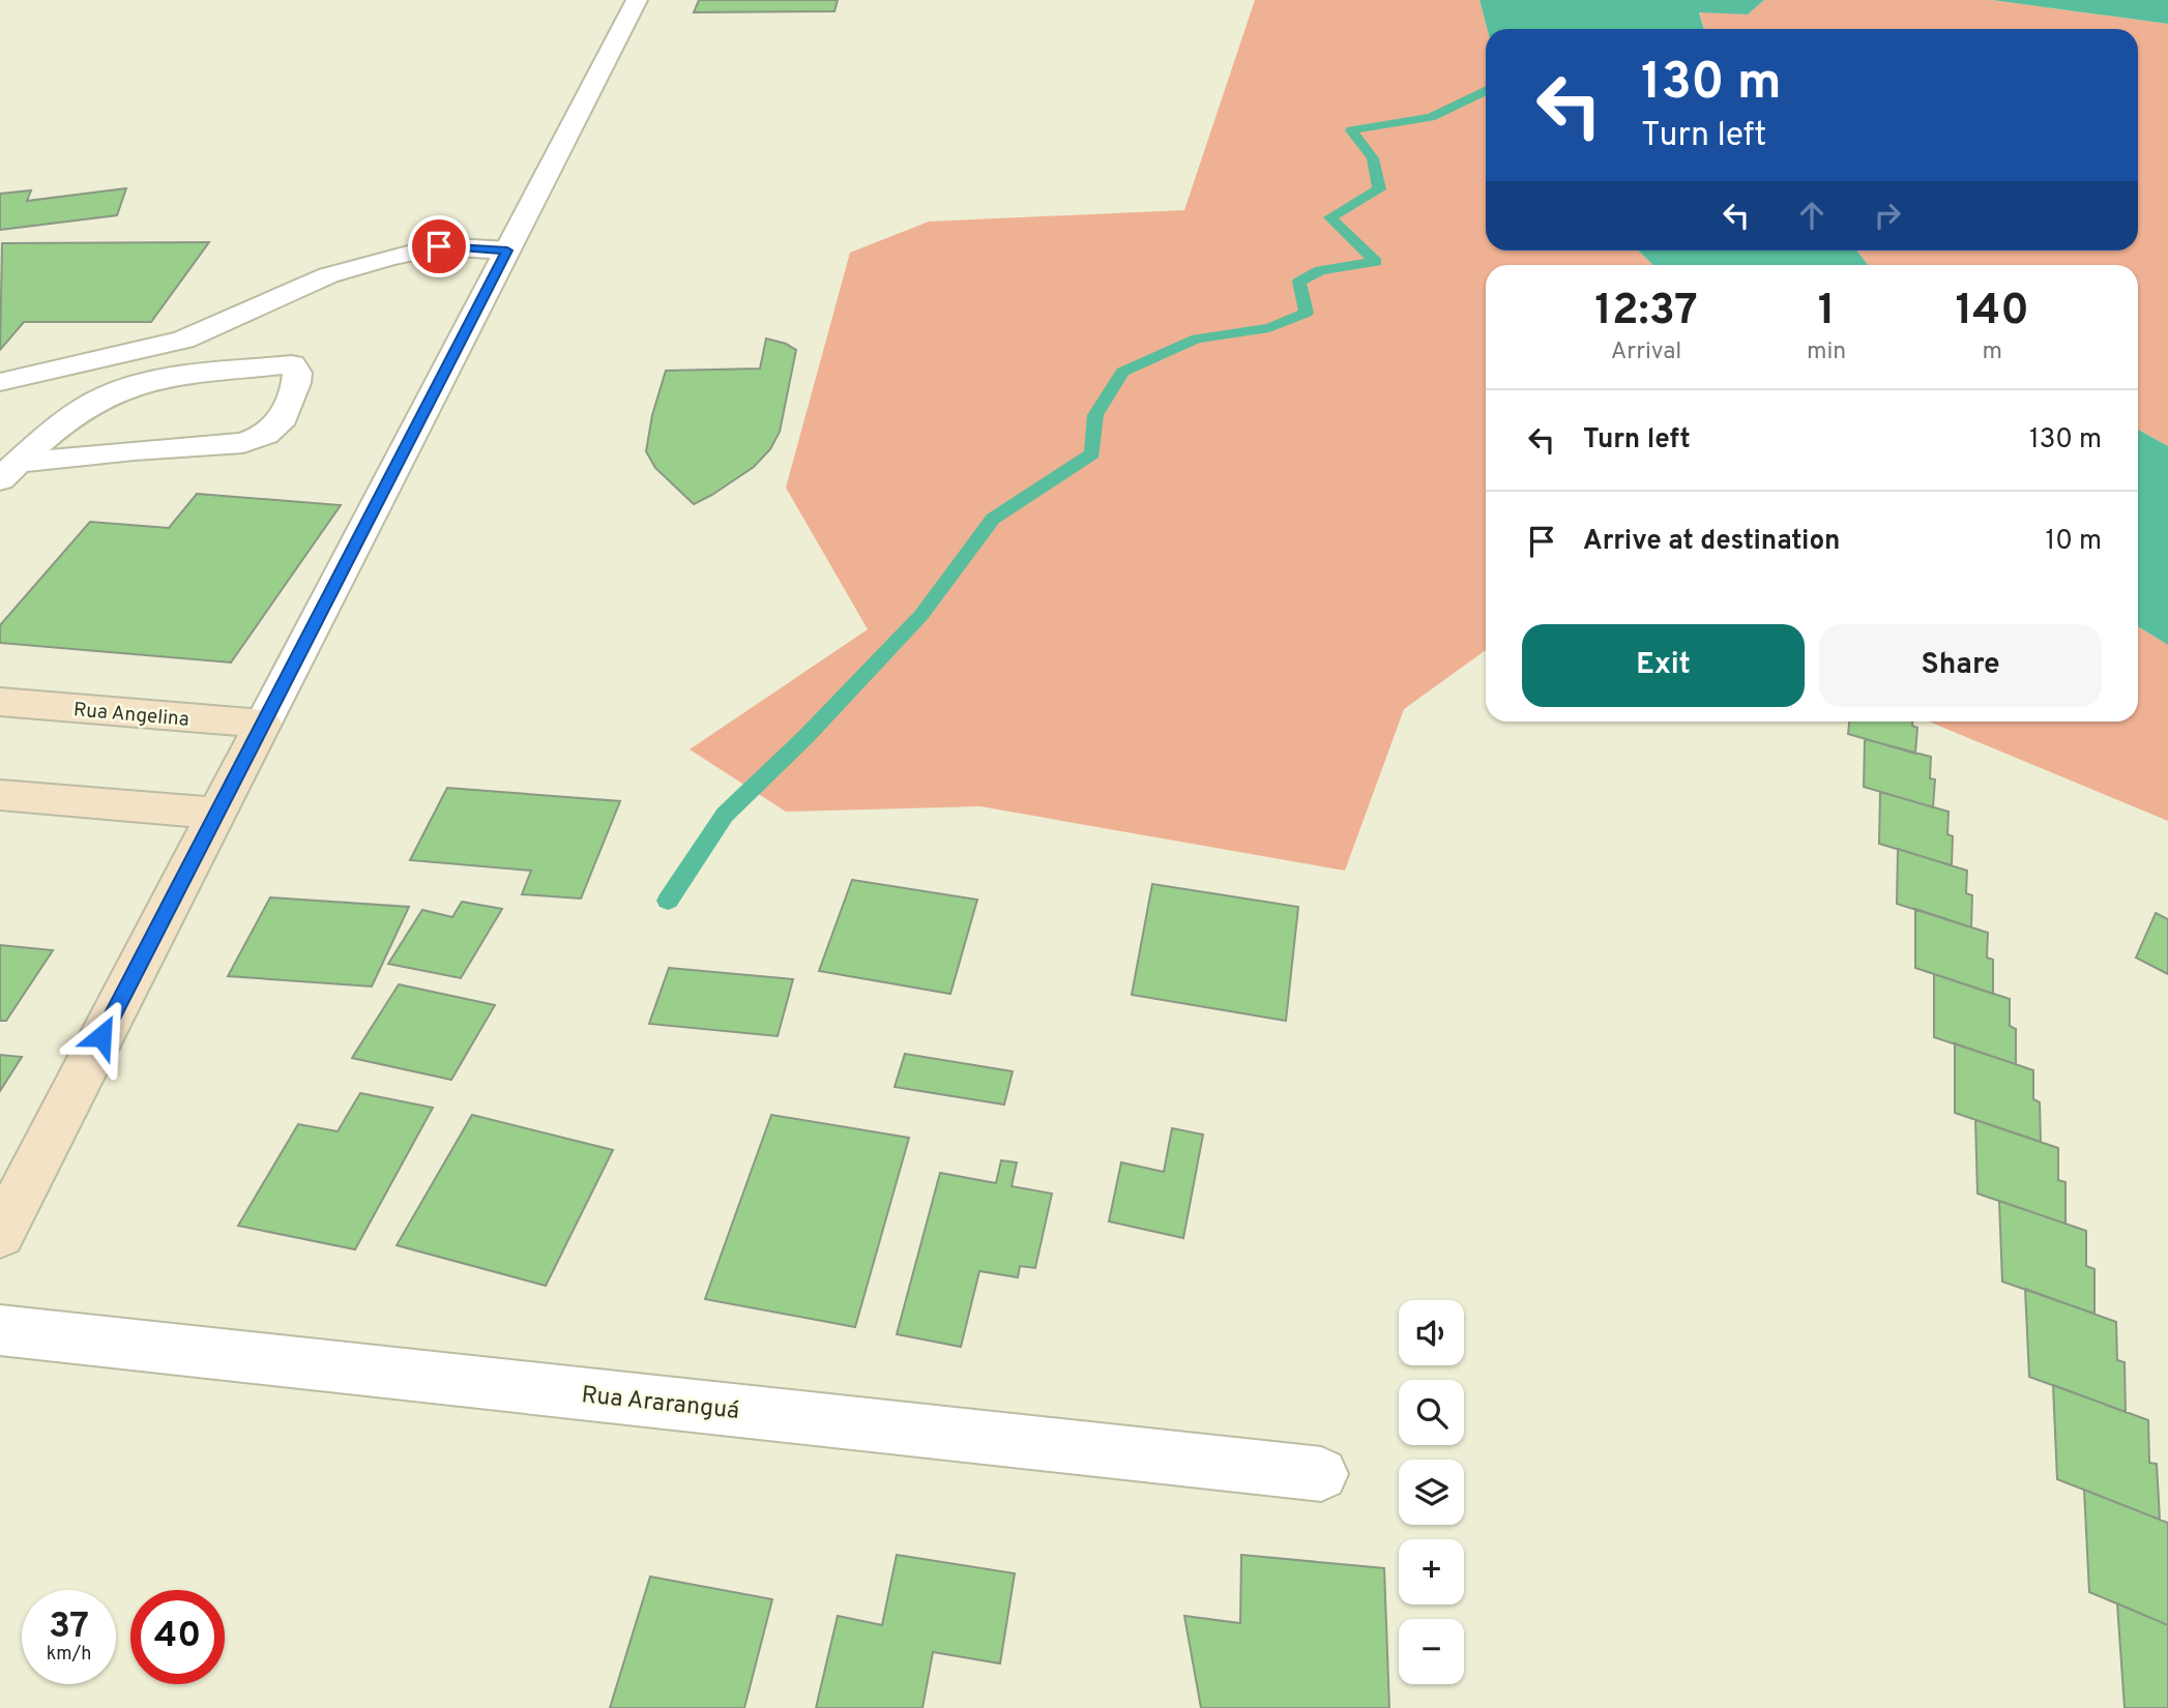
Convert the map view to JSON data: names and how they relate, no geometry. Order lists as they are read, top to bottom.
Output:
{
  "streets": {
    "street": ["Rua Angelina", "Rua Araranguá"]
  },
  "page": {
    "turn": ["130 m", "Turn left"],
    "eta": [
      "12:37",
      "Arrival",
      "1",
      "min",
      "140",
      "m"
    ],
    "list": [
      {
        "name": "Turn left",
        "value": "130 m"
      },
      {
        "name": "Arrive at destination",
        "value": "10 m"
      }
    ],
    "buttons": ["Exit", "Share"],
    "map_buttons": ["+", "−"],
    "speed": "37 km/h",
    "limit": "40"
  }
}
